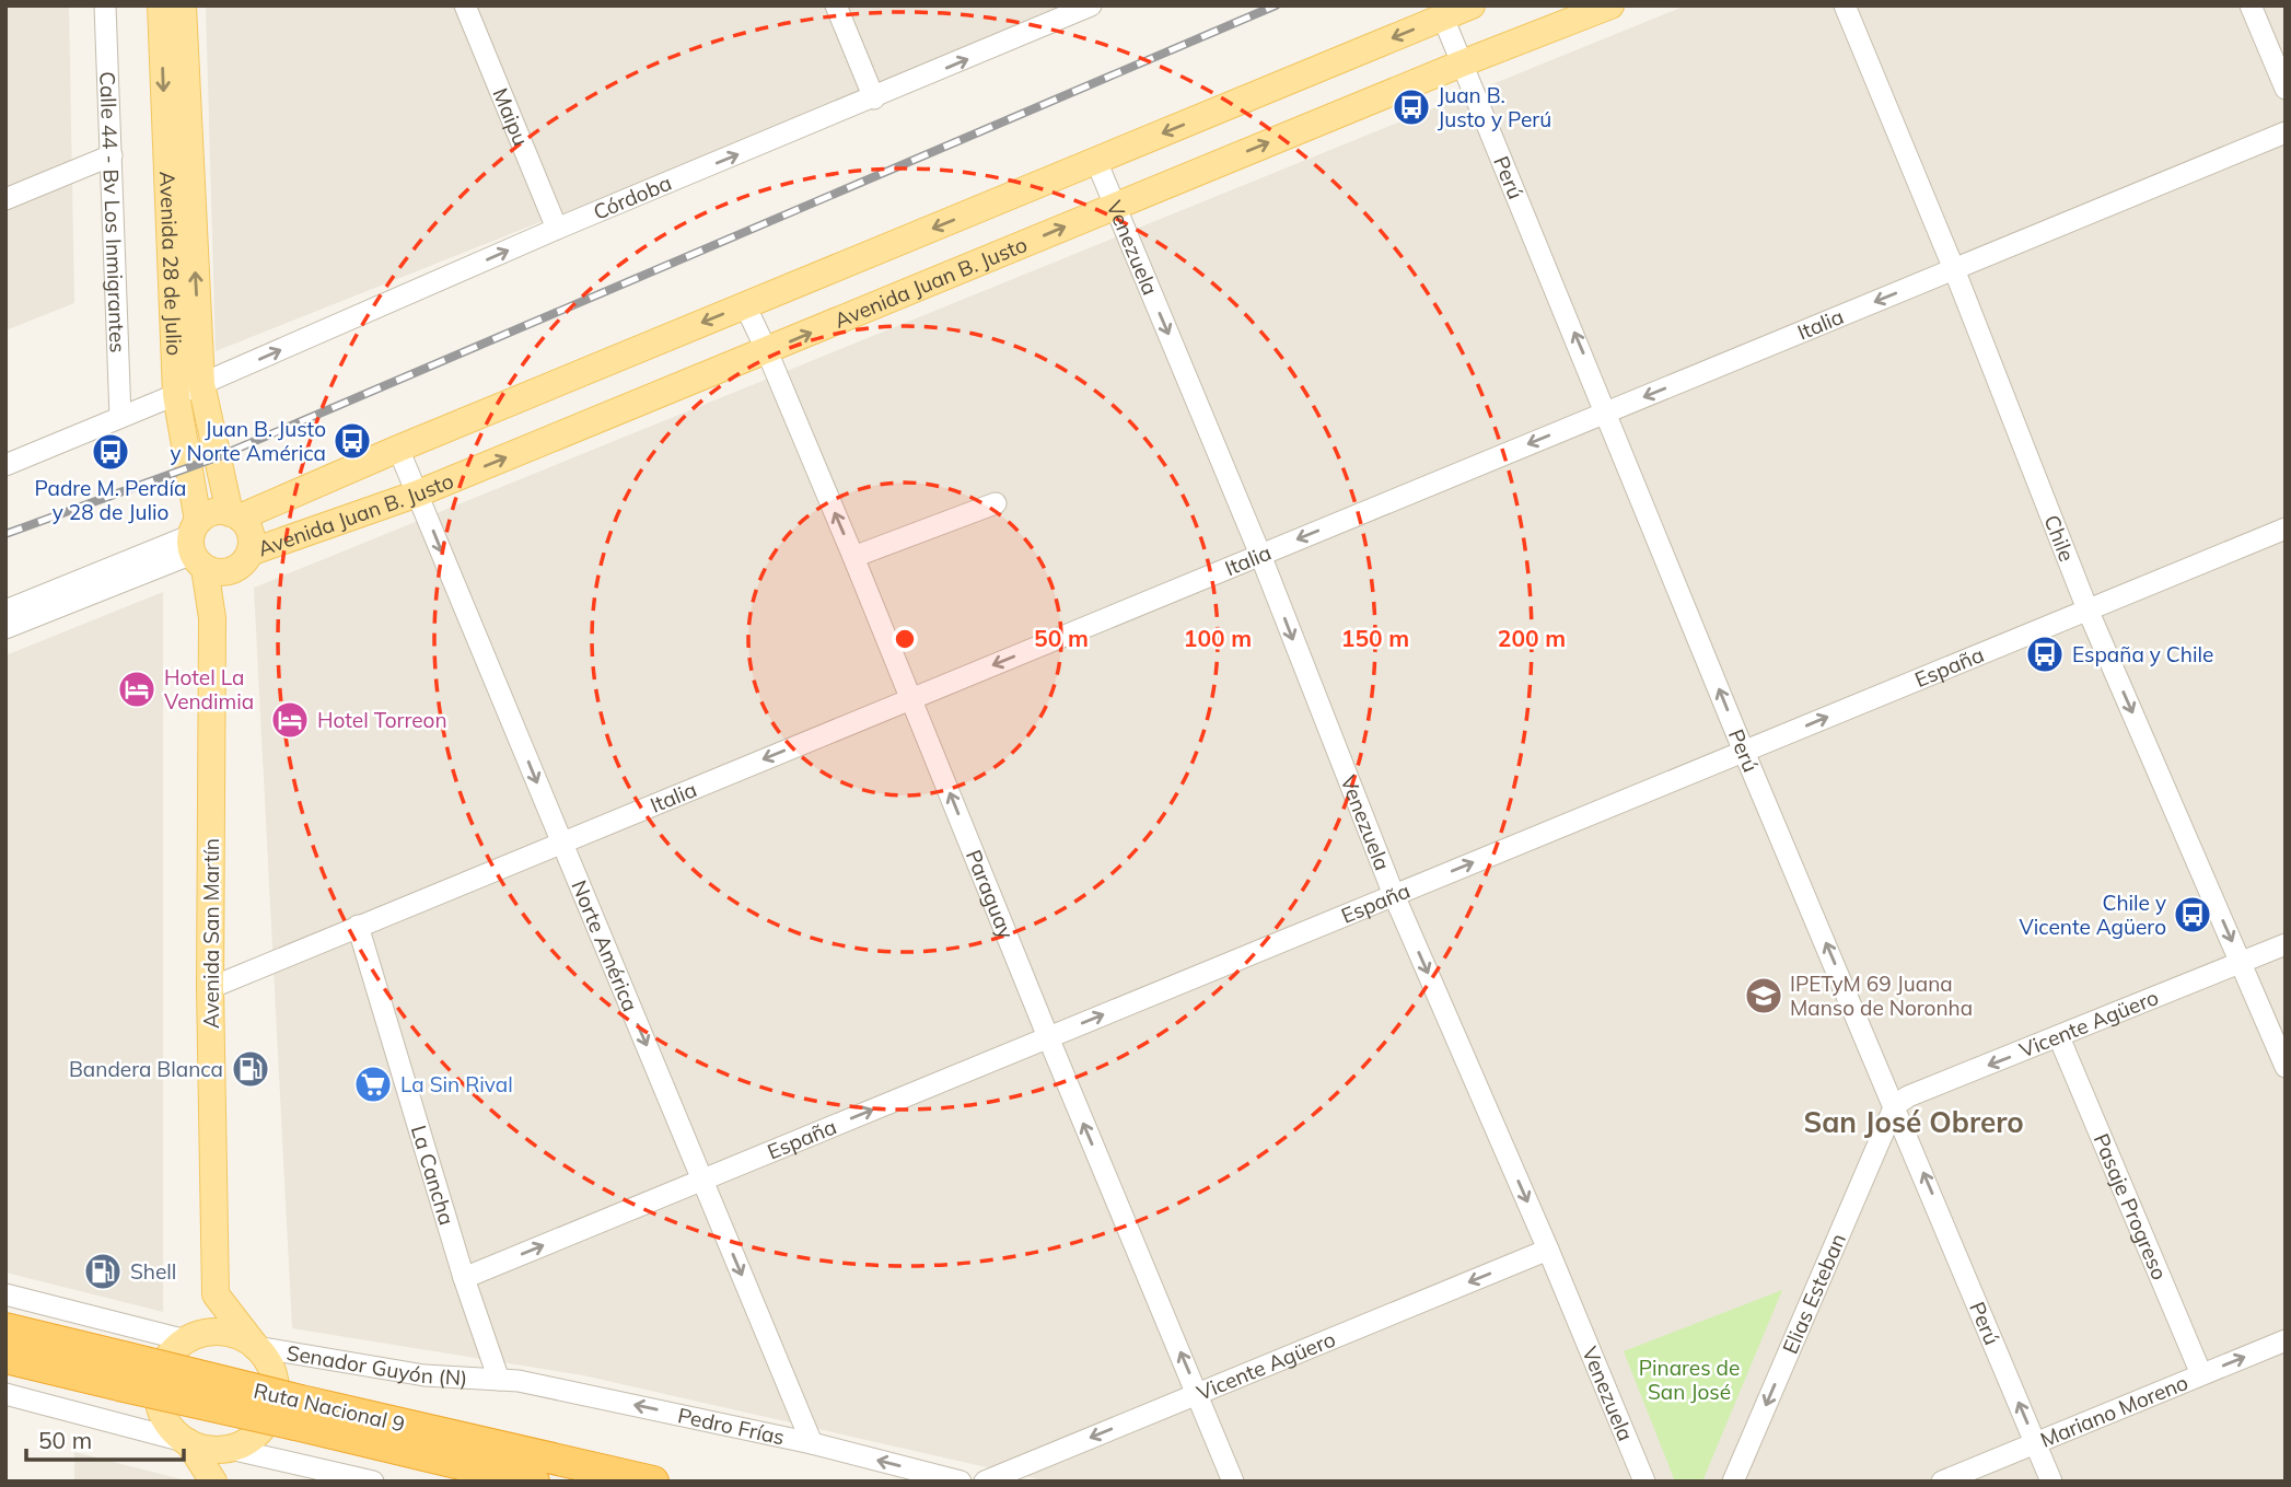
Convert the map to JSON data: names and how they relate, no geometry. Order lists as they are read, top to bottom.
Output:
{
  "streets": {
    "highway": ["Ruta Nacional 9"],
    "main road": ["Avenida 28 de Julio", "Avenida Juan B. Justo", "Avenida San Martín"],
    "street": [
      "Maipu",
      "Perú",
      "Córdoba",
      "Calle 44 - Bv Los Inmigrantes",
      "Venezuela",
      "Italia",
      "Chile",
      "España",
      "Paraguay",
      "Norte América",
      "Vicente Agüero",
      "La Cancha",
      "Pasaje Progreso",
      "Elias Esteban",
      "Senador Guyón (N)",
      "Mariano Moreno",
      "Pedro Frías"
    ]
  },
  "crossings": [
    ["Maipu", "Córdoba"],
    ["Perú", "Avenida Juan B. Justo"],
    ["Perú", "Italia"],
    ["Perú", "España"],
    ["Perú", "Vicente Agüero"],
    ["Perú", "Elias Esteban"],
    ["Perú", "Mariano Moreno"],
    ["Córdoba", "Calle 44 - Bv Los Inmigrantes"],
    ["Córdoba", "Avenida 28 de Julio"],
    ["Venezuela", "Avenida Juan B. Justo"],
    ["Venezuela", "Italia"],
    ["Venezuela", "España"],
    ["Venezuela", "Vicente Agüero"],
    ["Avenida 28 de Julio", "Avenida Juan B. Justo"],
    ["Avenida 28 de Julio", "Avenida San Martín"],
    ["Avenida Juan B. Justo", "Paraguay"],
    ["Avenida Juan B. Justo", "Avenida San Martín"],
    ["Avenida Juan B. Justo", "Norte América"],
    ["Italia", "Chile"],
    ["Italia", "Paraguay"],
    ["Italia", "Avenida San Martín"],
    ["Italia", "Norte América"],
    ["Italia", "La Cancha"],
    ["Chile", "España"],
    ["Chile", "Vicente Agüero"],
    ["España", "Paraguay"],
    ["España", "Norte América"],
    ["España", "La Cancha"],
    ["Paraguay", "Vicente Agüero"],
    ["Norte América", "Pedro Frías"],
    ["Vicente Agüero", "Pasaje Progreso"],
    ["Vicente Agüero", "Elias Esteban"],
    ["La Cancha", "Senador Guyón (N)"],
    ["La Cancha", "Pedro Frías"],
    ["Pasaje Progreso", "Mariano Moreno"],
    ["Senador Guyón (N)", "Pedro Frías"]
  ],
  "one_way": [
    "Perú",
    "Córdoba",
    "Venezuela",
    "Italia",
    "España",
    "Paraguay",
    "Norte América",
    "Vicente Agüero",
    "Elias Esteban",
    "Pedro Frías"
  ],
  "districts": ["San José Obrero"],
  "parks": ["Pinares de San José"],
  "places": {
    "bus stop": [
      "Juan B. Justo y Perú",
      "Juan B. Justo y Norte América",
      "Padre M. Perdía y 28 de Julio",
      "España y Chile",
      "Chile y Vicente Agüero"
    ],
    "hotel": ["Hotel La Vendimia", "Hotel Torreon"],
    "school or university": ["IPETyM 69 Juana Manso de Noronha"],
    "fuel station": ["Bandera Blanca", "Shell"],
    "supermarket": ["La Sin Rival"]
  },
  "scale_bar": "50 m",
  "rings": [
    "50 m",
    "100 m",
    "150 m",
    "200 m"
  ]
}
